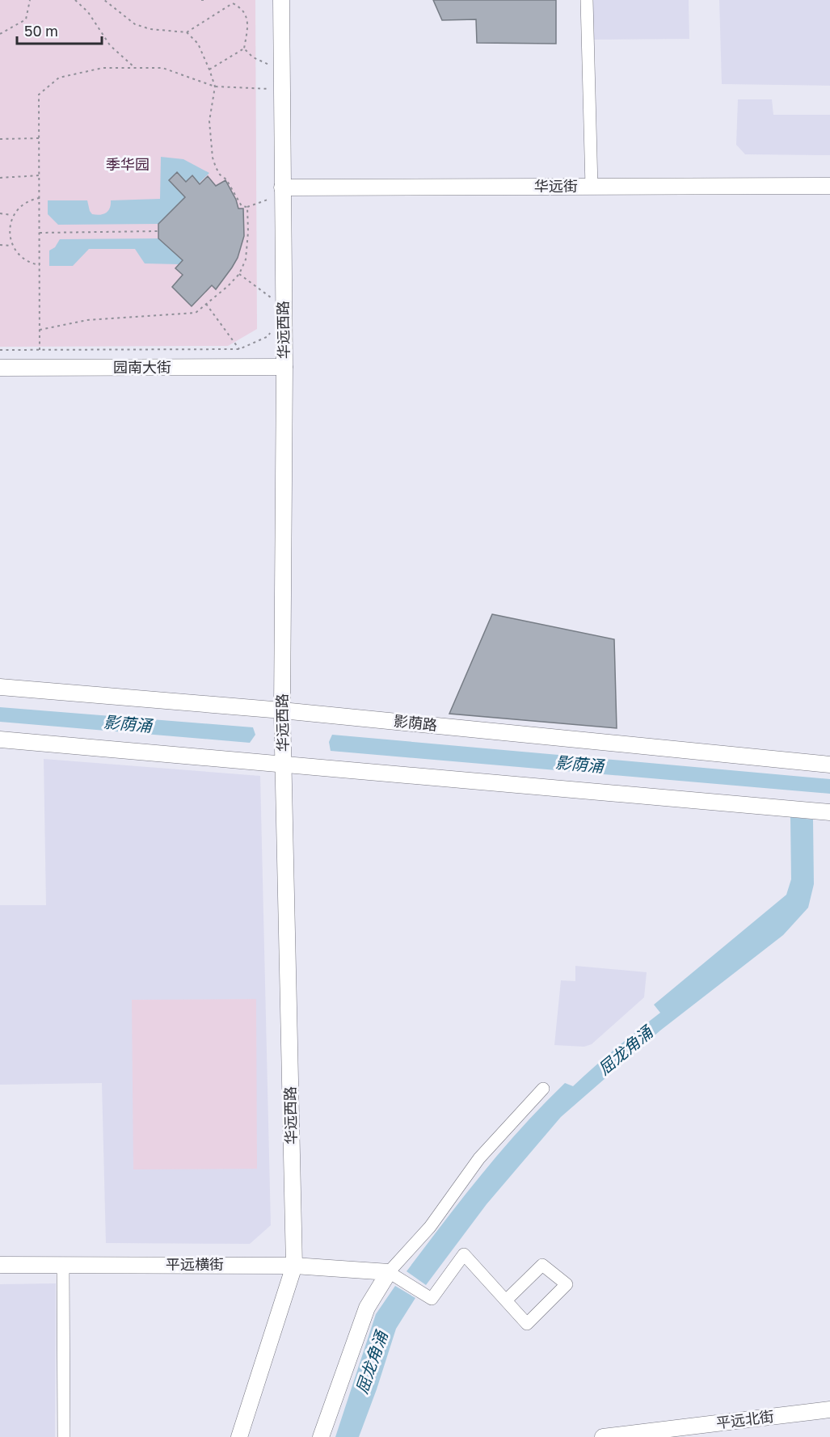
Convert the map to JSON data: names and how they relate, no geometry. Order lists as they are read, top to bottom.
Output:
{
  "streets": {
    "street": [
      "华远街",
      "华远西路",
      "园南大街",
      "影荫路",
      "平远横街",
      "平远北街"
    ]
  },
  "crossings": [
    ["华远街", "华远西路"],
    ["华远西路", "园南大街"],
    ["华远西路", "影荫路"],
    ["华远西路", "平远横街"]
  ],
  "water": ["影荫涌", "屈龙角涌"],
  "parks": ["季华园"],
  "scale_bar": "50 m"
}
